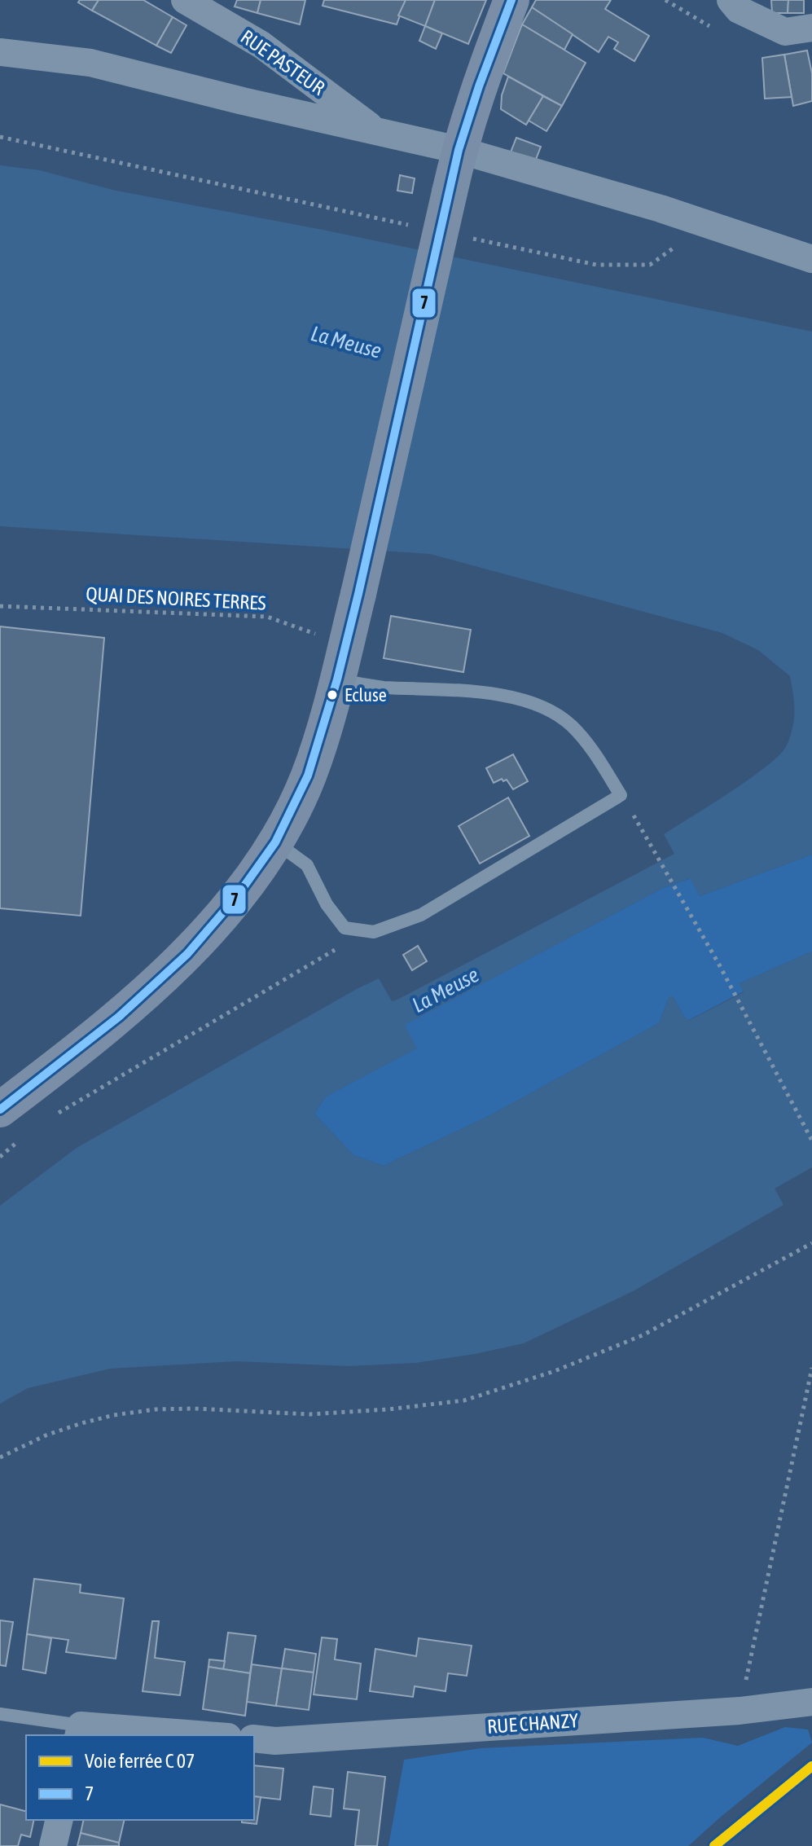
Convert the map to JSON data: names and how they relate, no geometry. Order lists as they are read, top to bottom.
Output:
{
  "streets": {
    "street": ["RUE PASTEUR", "RUE CHANZY"],
    "path": ["QUAI DES NOIRES TERRES"]
  },
  "water": ["La Meuse"],
  "places": ["Ecluse"],
  "lines": ["transit line 7"],
  "legend": ["Voie ferrée C 07", "7"]
}
